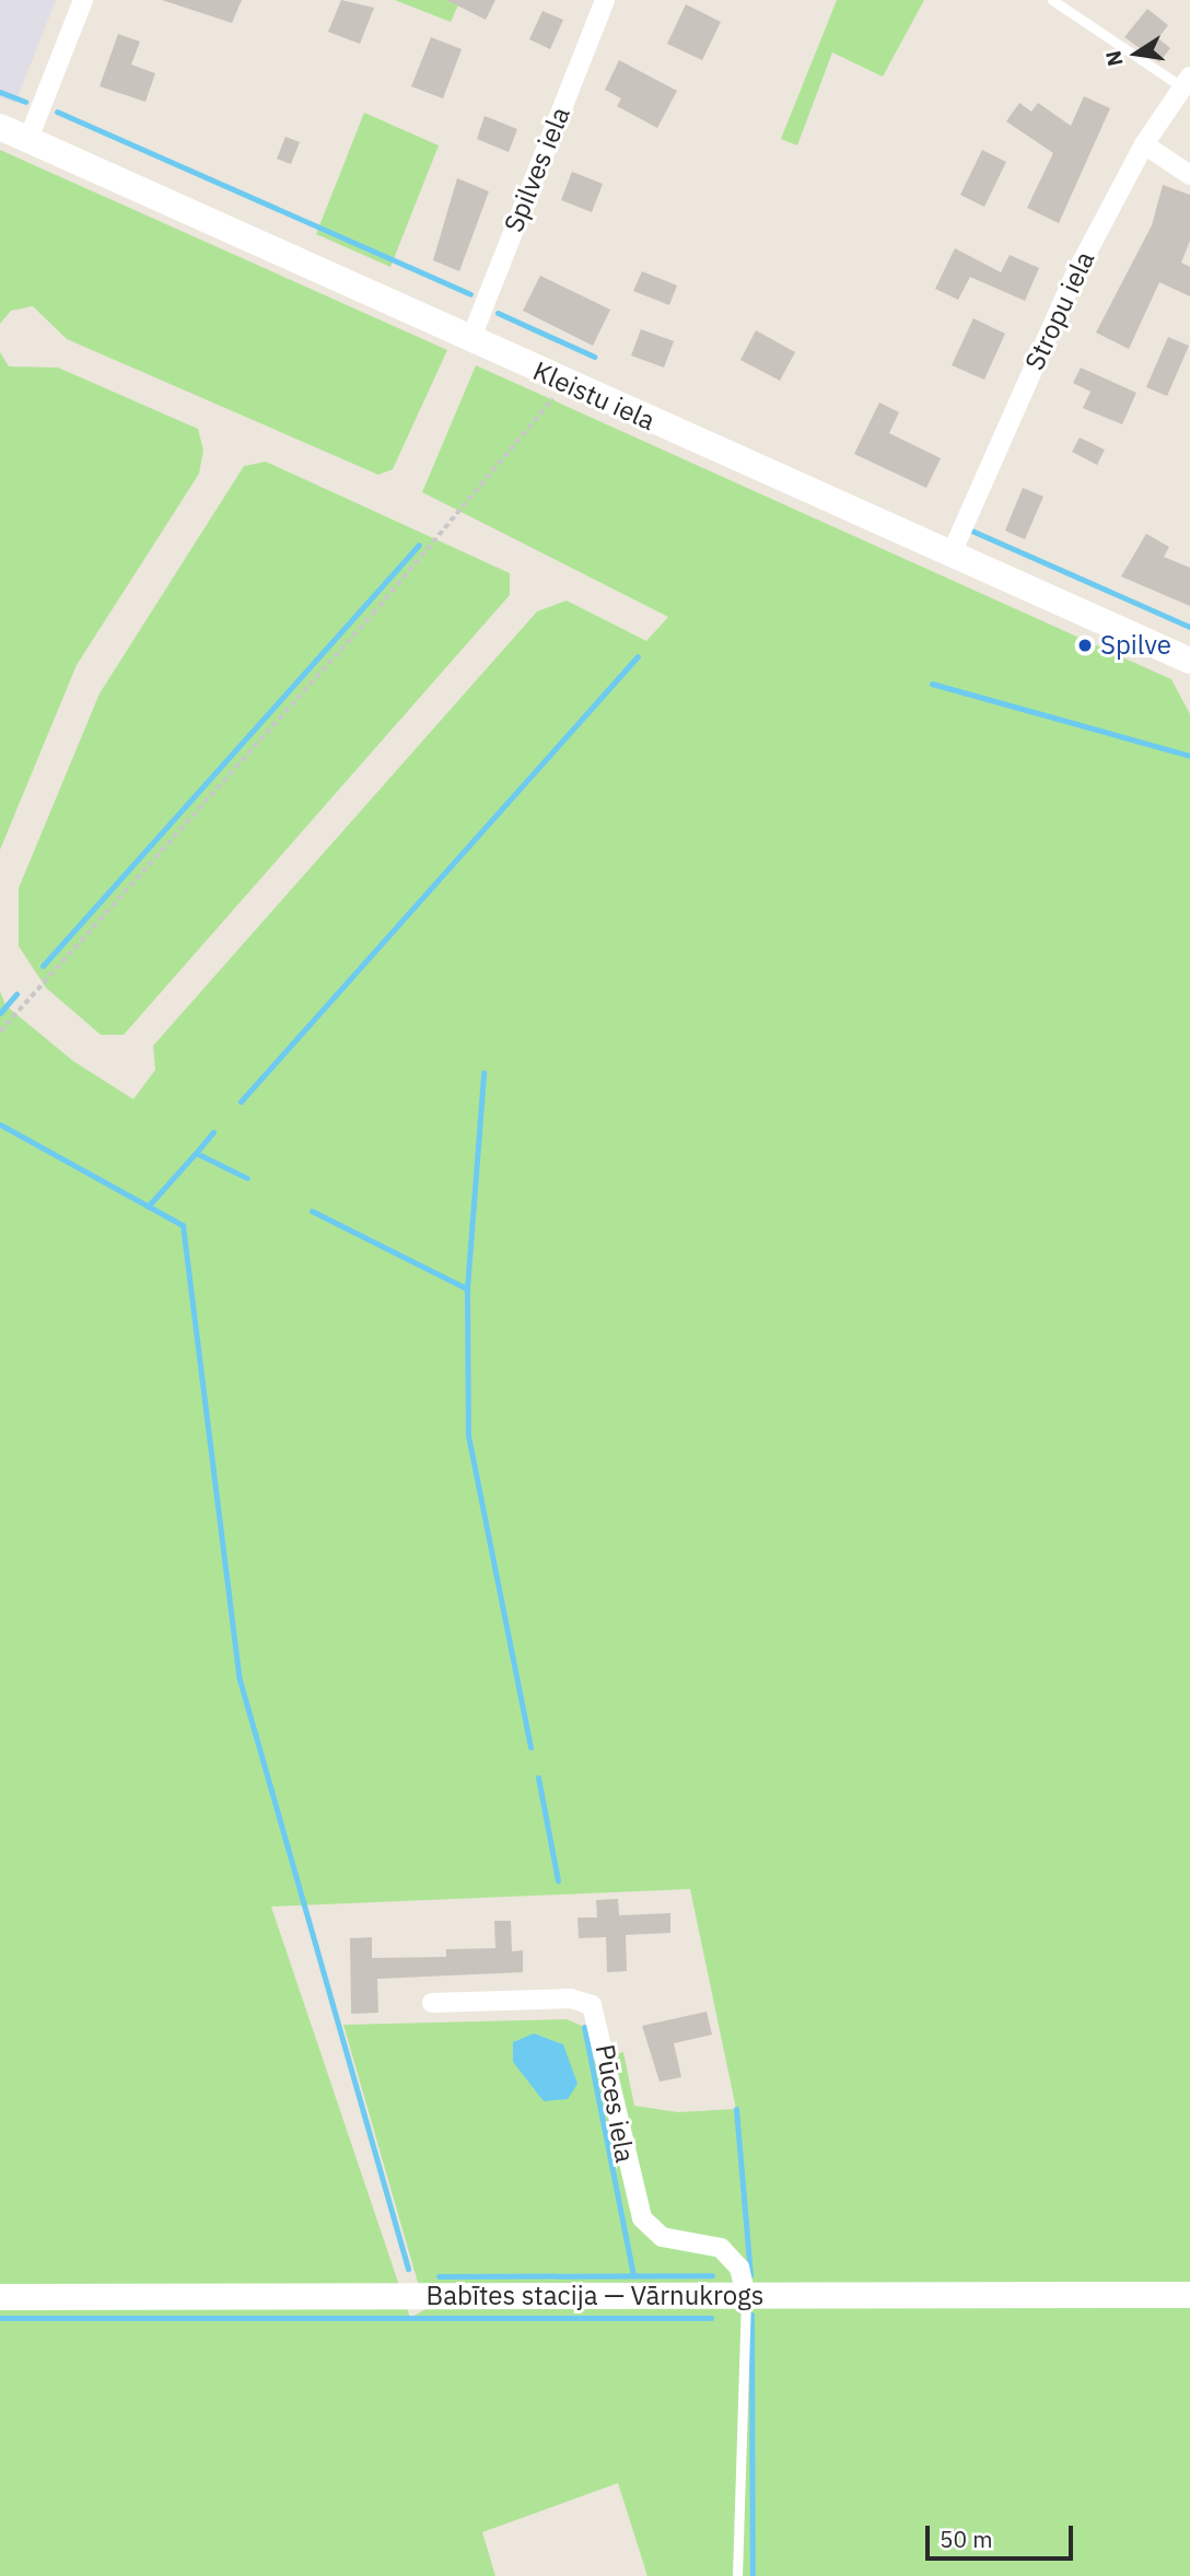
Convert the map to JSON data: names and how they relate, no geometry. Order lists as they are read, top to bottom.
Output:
{
  "streets": {
    "street": [
      "Spilves iela",
      "Stropu iela",
      "Kleistu iela",
      "Pūces iela",
      "Babītes stacija — Vārnukrogs"
    ]
  },
  "crossings": [
    ["Spilves iela", "Kleistu iela"],
    ["Stropu iela", "Kleistu iela"],
    ["Pūces iela", "Babītes stacija — Vārnukrogs"]
  ],
  "places": ["Spilve"],
  "scale_bar": "50 m",
  "north": "left"
}
